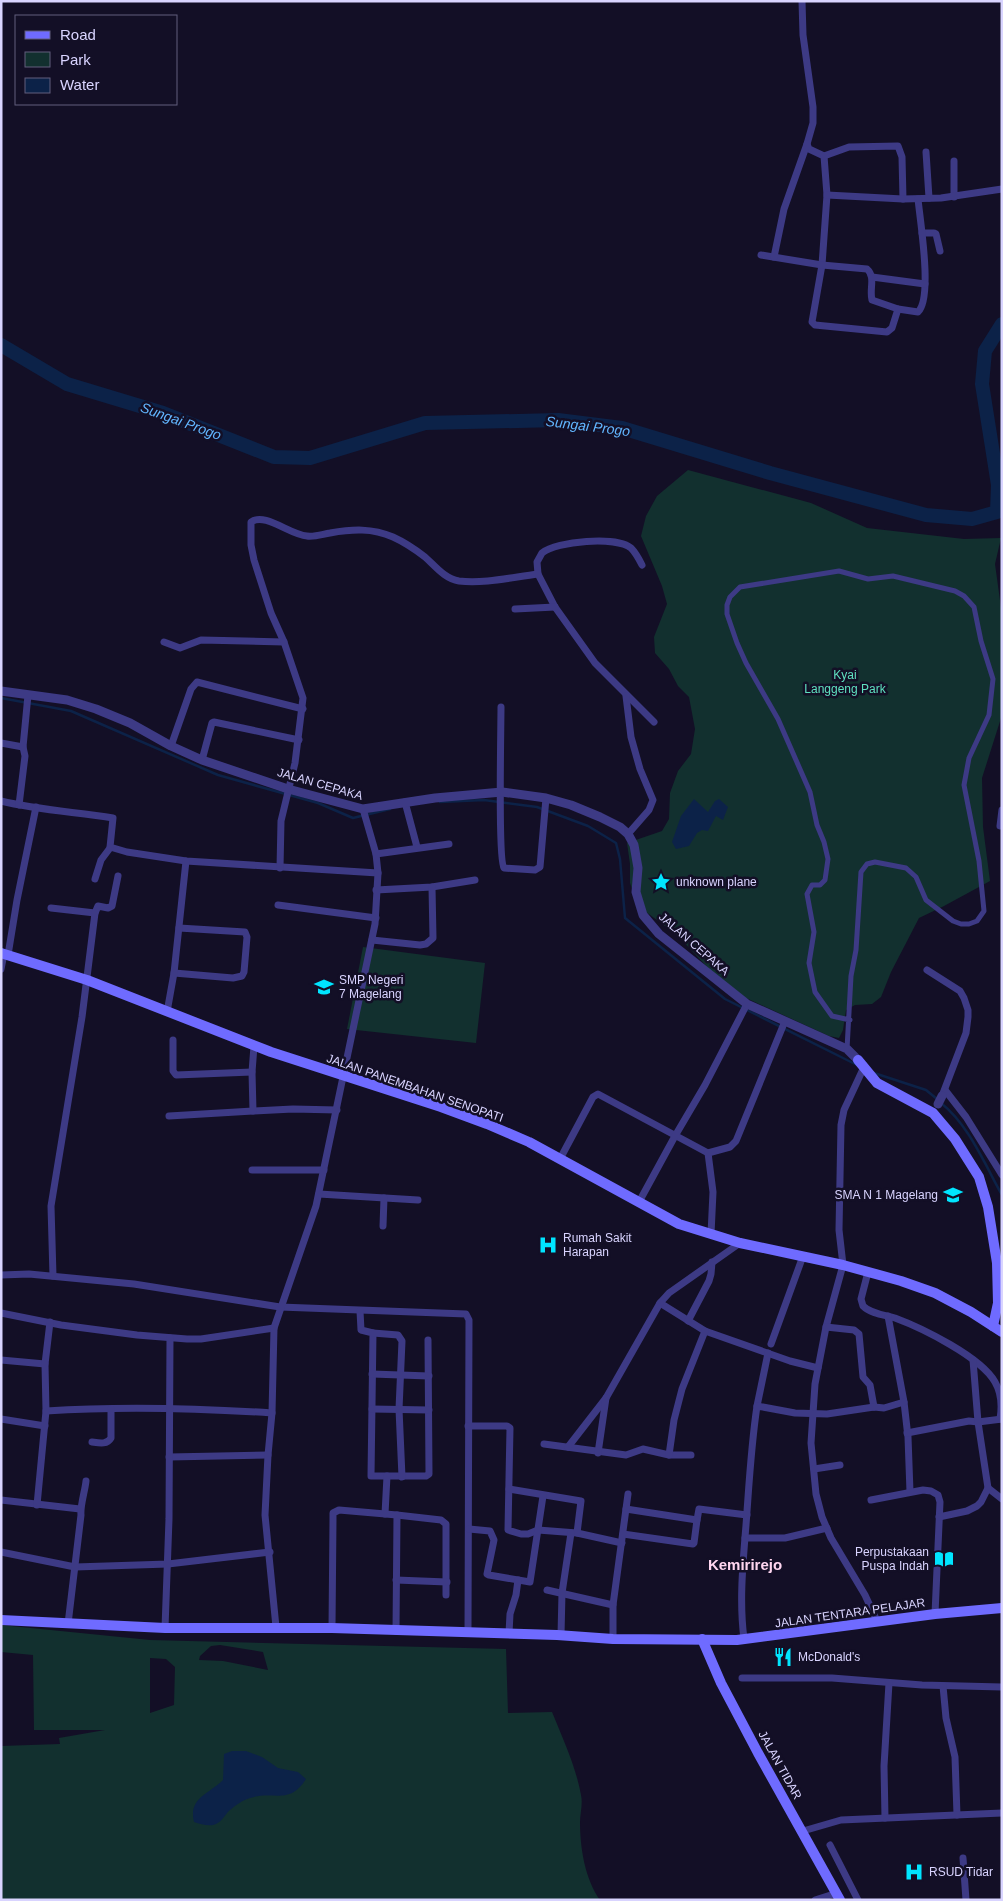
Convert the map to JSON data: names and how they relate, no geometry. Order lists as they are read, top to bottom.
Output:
{
  "streets": {
    "main road": [
      "JALAN CEPAKA",
      "JALAN PANEMBAHAN SENOPATI",
      "JALAN TENTARA PELAJAR",
      "JALAN TIDAR"
    ]
  },
  "crossings": [
    ["JALAN CEPAKA", "JALAN PANEMBAHAN SENOPATI"],
    ["JALAN TENTARA PELAJAR", "JALAN TIDAR"]
  ],
  "districts": ["Kemirirejo"],
  "water": ["Sungai Progo"],
  "parks": ["Kyai Langgeng Park"],
  "places": {
    "place": ["unknown plane"],
    "school or university": ["SMP Negeri 7 Magelang", "SMA N 1 Magelang"],
    "hospital": ["Rumah Sakit Harapan", "RSUD Tidar"],
    "library": ["Perpustakaan Puspa Indah"],
    "restaurant": ["McDonald's"]
  },
  "legend": ["Road", "Park", "Water"]
}
